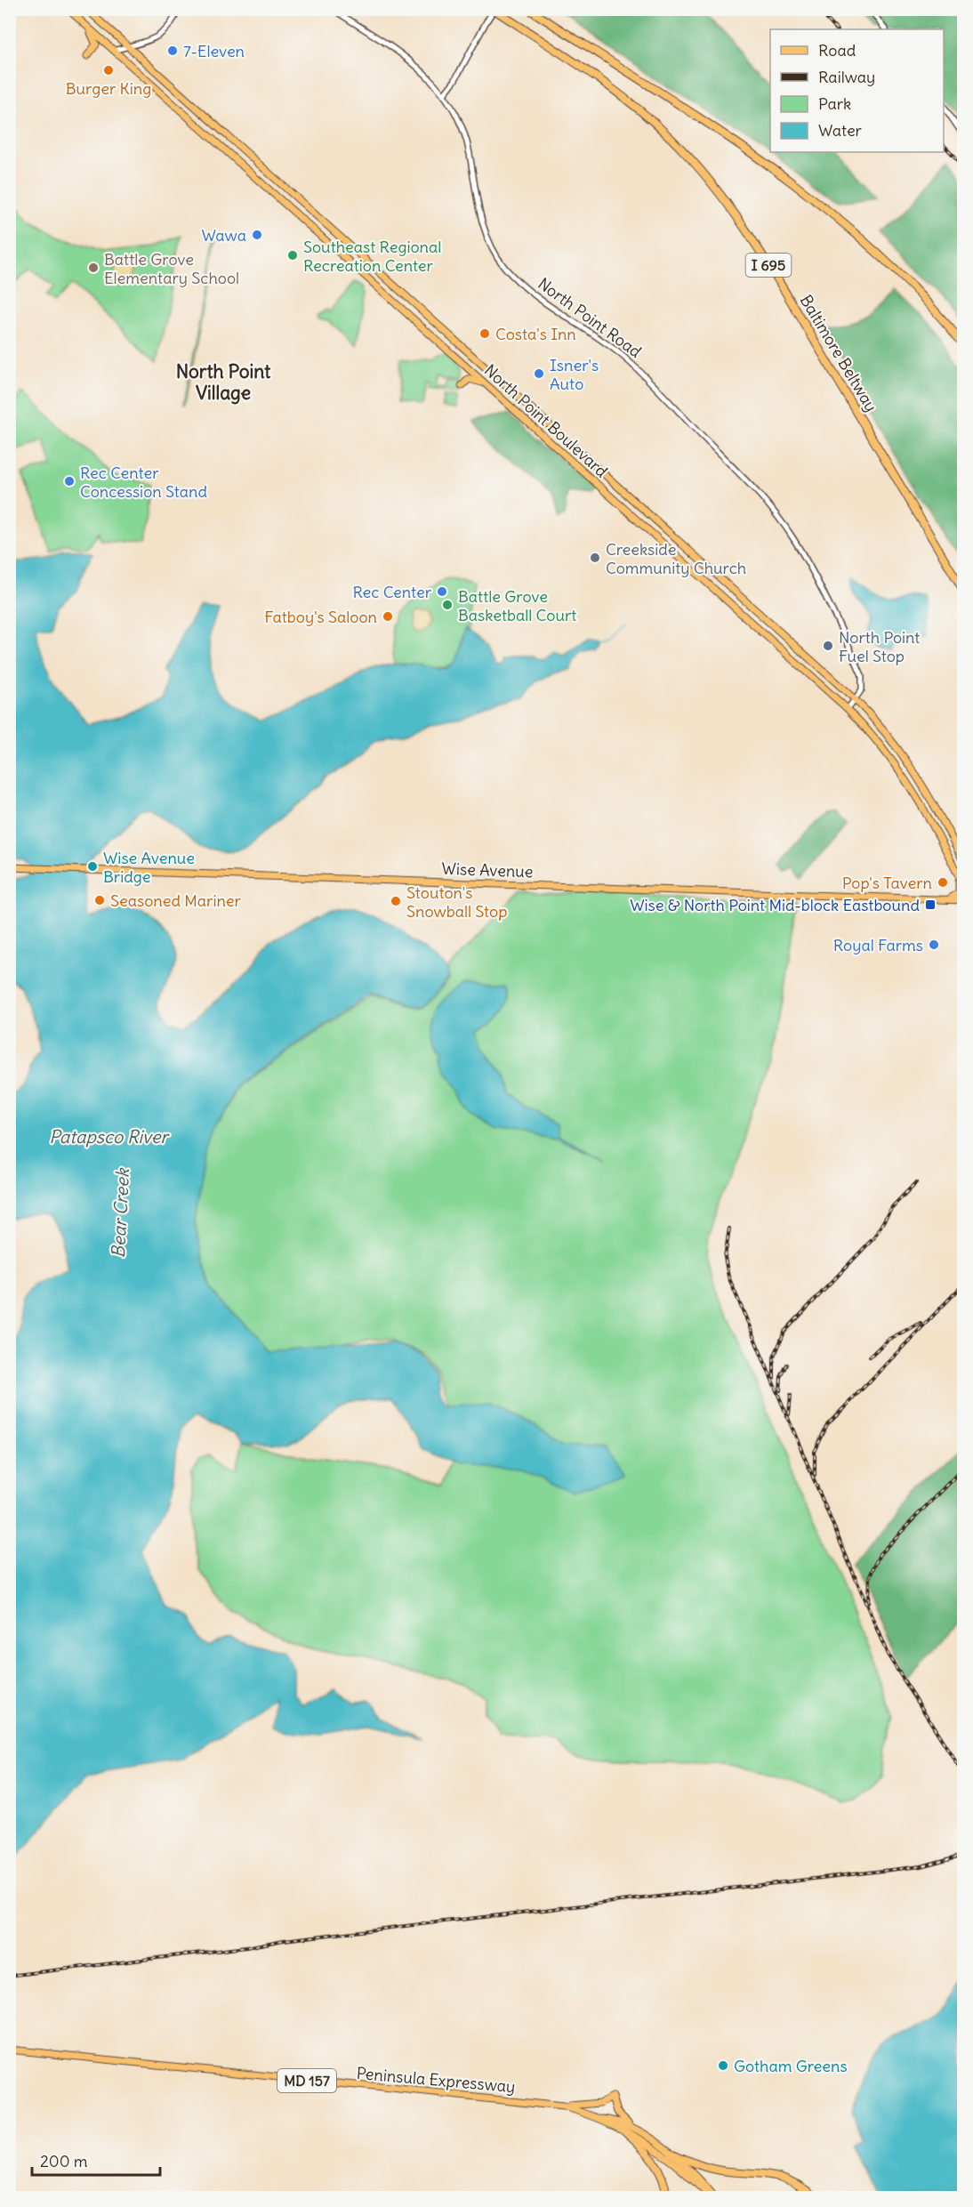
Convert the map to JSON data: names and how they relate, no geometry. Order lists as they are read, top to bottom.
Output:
{
  "streets": {
    "highway": ["I 695", "Baltimore Beltway"],
    "main road": [
      "North Point Boulevard",
      "Wise Avenue",
      "Peninsula Expressway",
      "MD 157"
    ],
    "street": ["North Point Road"]
  },
  "crossings": [
    ["North Point Road", "North Point Boulevard"]
  ],
  "districts": ["North Point Village"],
  "water": ["Patapsco River", "Bear Creek"],
  "places": {
    "other": [
      "7-Eleven",
      "Burger King",
      "Wawa",
      "Southeast Regional Recreation Center",
      "Battle Grove Elementary School",
      "Costa's Inn",
      "Isner's Auto",
      "Rec Center Concession Stand",
      "Creekside Community Church",
      "Rec Center",
      "Battle Grove Basketball Court",
      "Fatboy's Saloon",
      "North Point Fuel Stop",
      "Wise Avenue Bridge",
      "Pop's Tavern",
      "Seasoned Mariner",
      "Stouton's Snowball Stop",
      "Royal Farms",
      "Gotham Greens"
    ],
    "transit": ["Wise & North Point Mid-block Eastbound"]
  },
  "legend": [
    "Road",
    "Railway",
    "Park",
    "Water"
  ],
  "scale_bar": "200 m"
}
